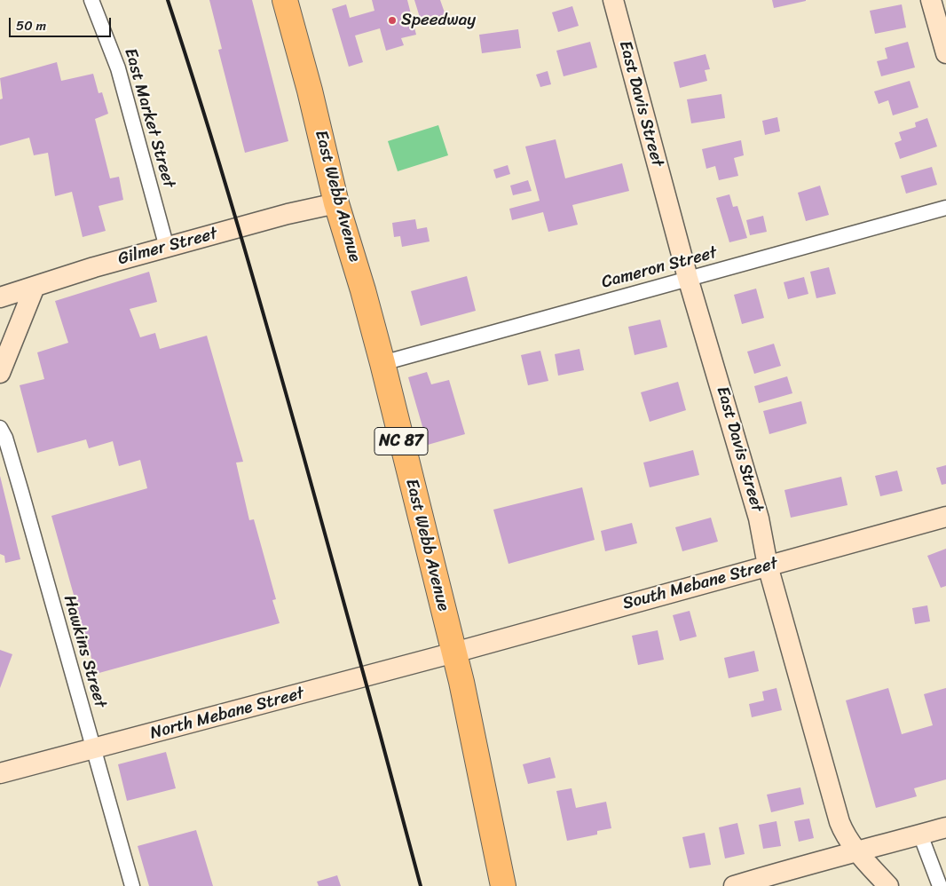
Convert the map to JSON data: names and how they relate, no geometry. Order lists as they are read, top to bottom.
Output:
{
  "streets": {
    "highway": ["East Webb Avenue", "NC 87"],
    "street": [
      "East Davis Street",
      "East Market Street",
      "Gilmer Street",
      "Cameron Street",
      "South Mebane Street",
      "Hawkins Street",
      "North Mebane Street"
    ]
  },
  "crossings": [
    ["East Davis Street", "Cameron Street"],
    ["East Davis Street", "South Mebane Street"],
    ["East Market Street", "Gilmer Street"],
    ["East Webb Avenue", "Gilmer Street"],
    ["East Webb Avenue", "Cameron Street"],
    ["East Webb Avenue", "South Mebane Street"],
    ["East Webb Avenue", "North Mebane Street"],
    ["South Mebane Street", "North Mebane Street"],
    ["Hawkins Street", "North Mebane Street"]
  ],
  "places": ["Speedway"],
  "scale_bar": "50 m"
}
